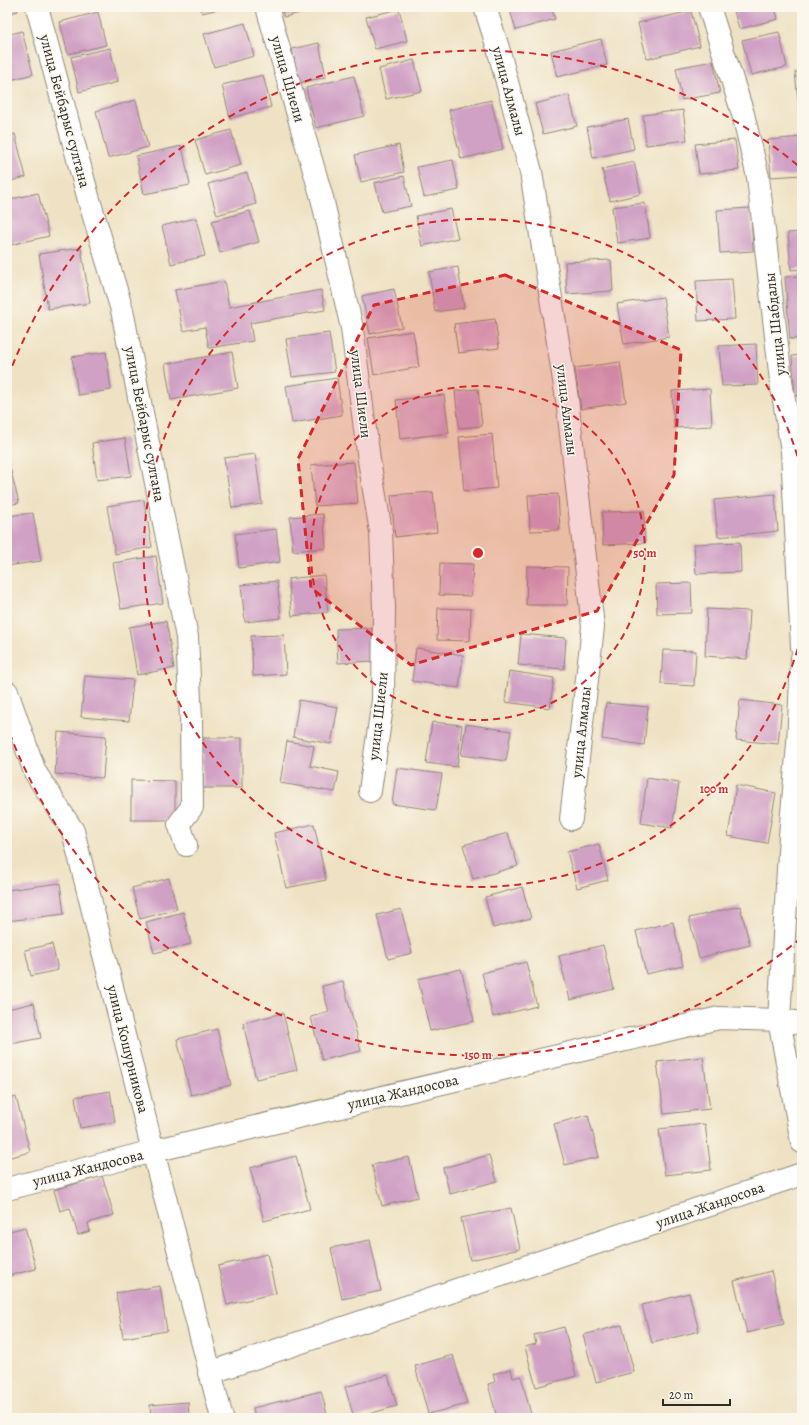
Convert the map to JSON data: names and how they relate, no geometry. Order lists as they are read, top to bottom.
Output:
{
  "streets": {
    "street": [
      "улица Шиели",
      "улица Алмалы",
      "улица Бейбарыс султана",
      "улица Шабдалы",
      "улица Кошурникова",
      "улица Жандосова"
    ]
  },
  "crossings": [
    ["улица Кошурникова", "улица Жандосова"]
  ],
  "scale_bar": "20 m",
  "rings": ["50 m", "100 m", "150 m"]
}
